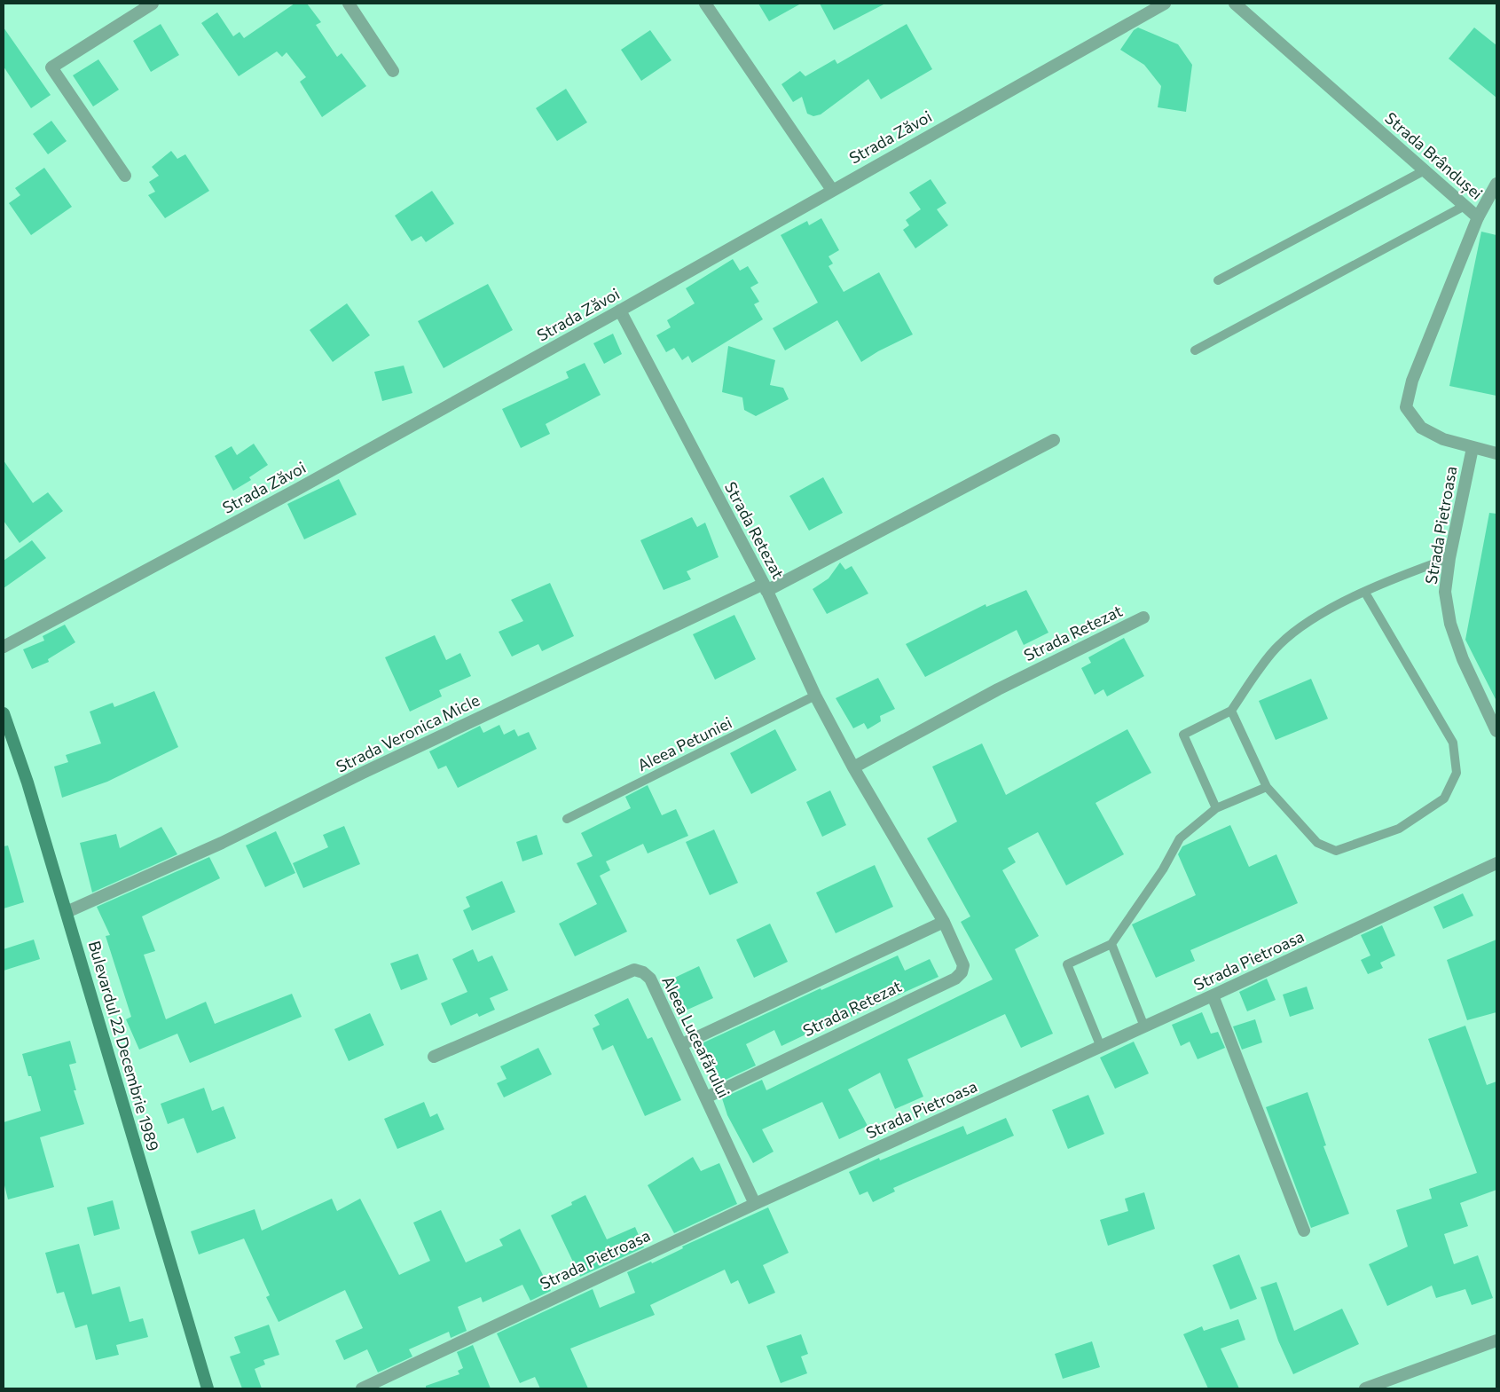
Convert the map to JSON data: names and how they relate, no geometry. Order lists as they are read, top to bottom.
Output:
{
  "streets": {
    "main road": ["Bulevardul 22 Decembrie 1989"],
    "street": [
      "Strada Zăvoi",
      "Strada Brândușei",
      "Strada Pietroasa",
      "Strada Retezat",
      "Strada Veronica Micle",
      "Aleea Luceafărului"
    ],
    "lane": ["Aleea Petuniei"]
  },
  "crossings": [
    ["Strada Zăvoi", "Strada Retezat"],
    ["Strada Brândușei", "Strada Pietroasa"],
    ["Strada Pietroasa", "Aleea Luceafărului"],
    ["Strada Retezat", "Strada Veronica Micle"],
    ["Strada Retezat", "Aleea Petuniei"],
    ["Strada Retezat", "Aleea Luceafărului"],
    ["Strada Veronica Micle", "Bulevardul 22 Decembrie 1989"]
  ]
}
